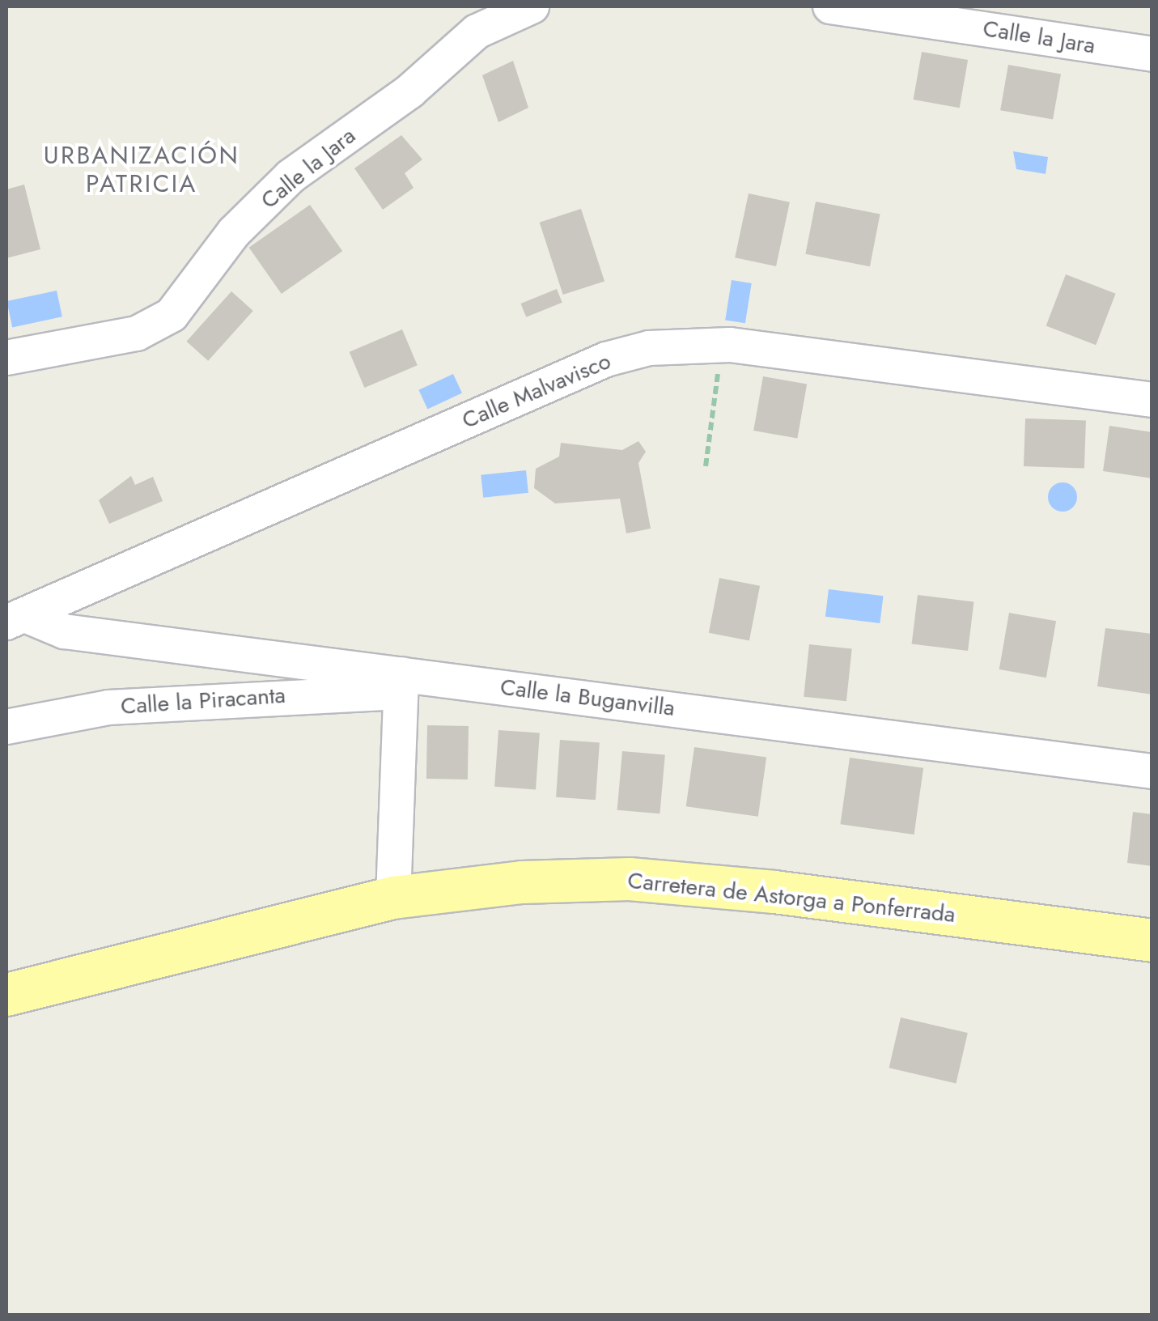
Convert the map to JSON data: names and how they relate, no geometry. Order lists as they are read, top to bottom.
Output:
{
  "streets": {
    "main road": ["Carretera de Astorga a Ponferrada"],
    "street": [
      "Calle la Jara",
      "Calle Malvavisco",
      "Calle la Buganvilla",
      "Calle la Piracanta"
    ]
  },
  "crossings": [
    ["Calle Malvavisco", "Calle la Buganvilla"],
    ["Calle la Buganvilla", "Calle la Piracanta"]
  ],
  "districts": ["URBANIZACIÓN PATRICIA"]
}
